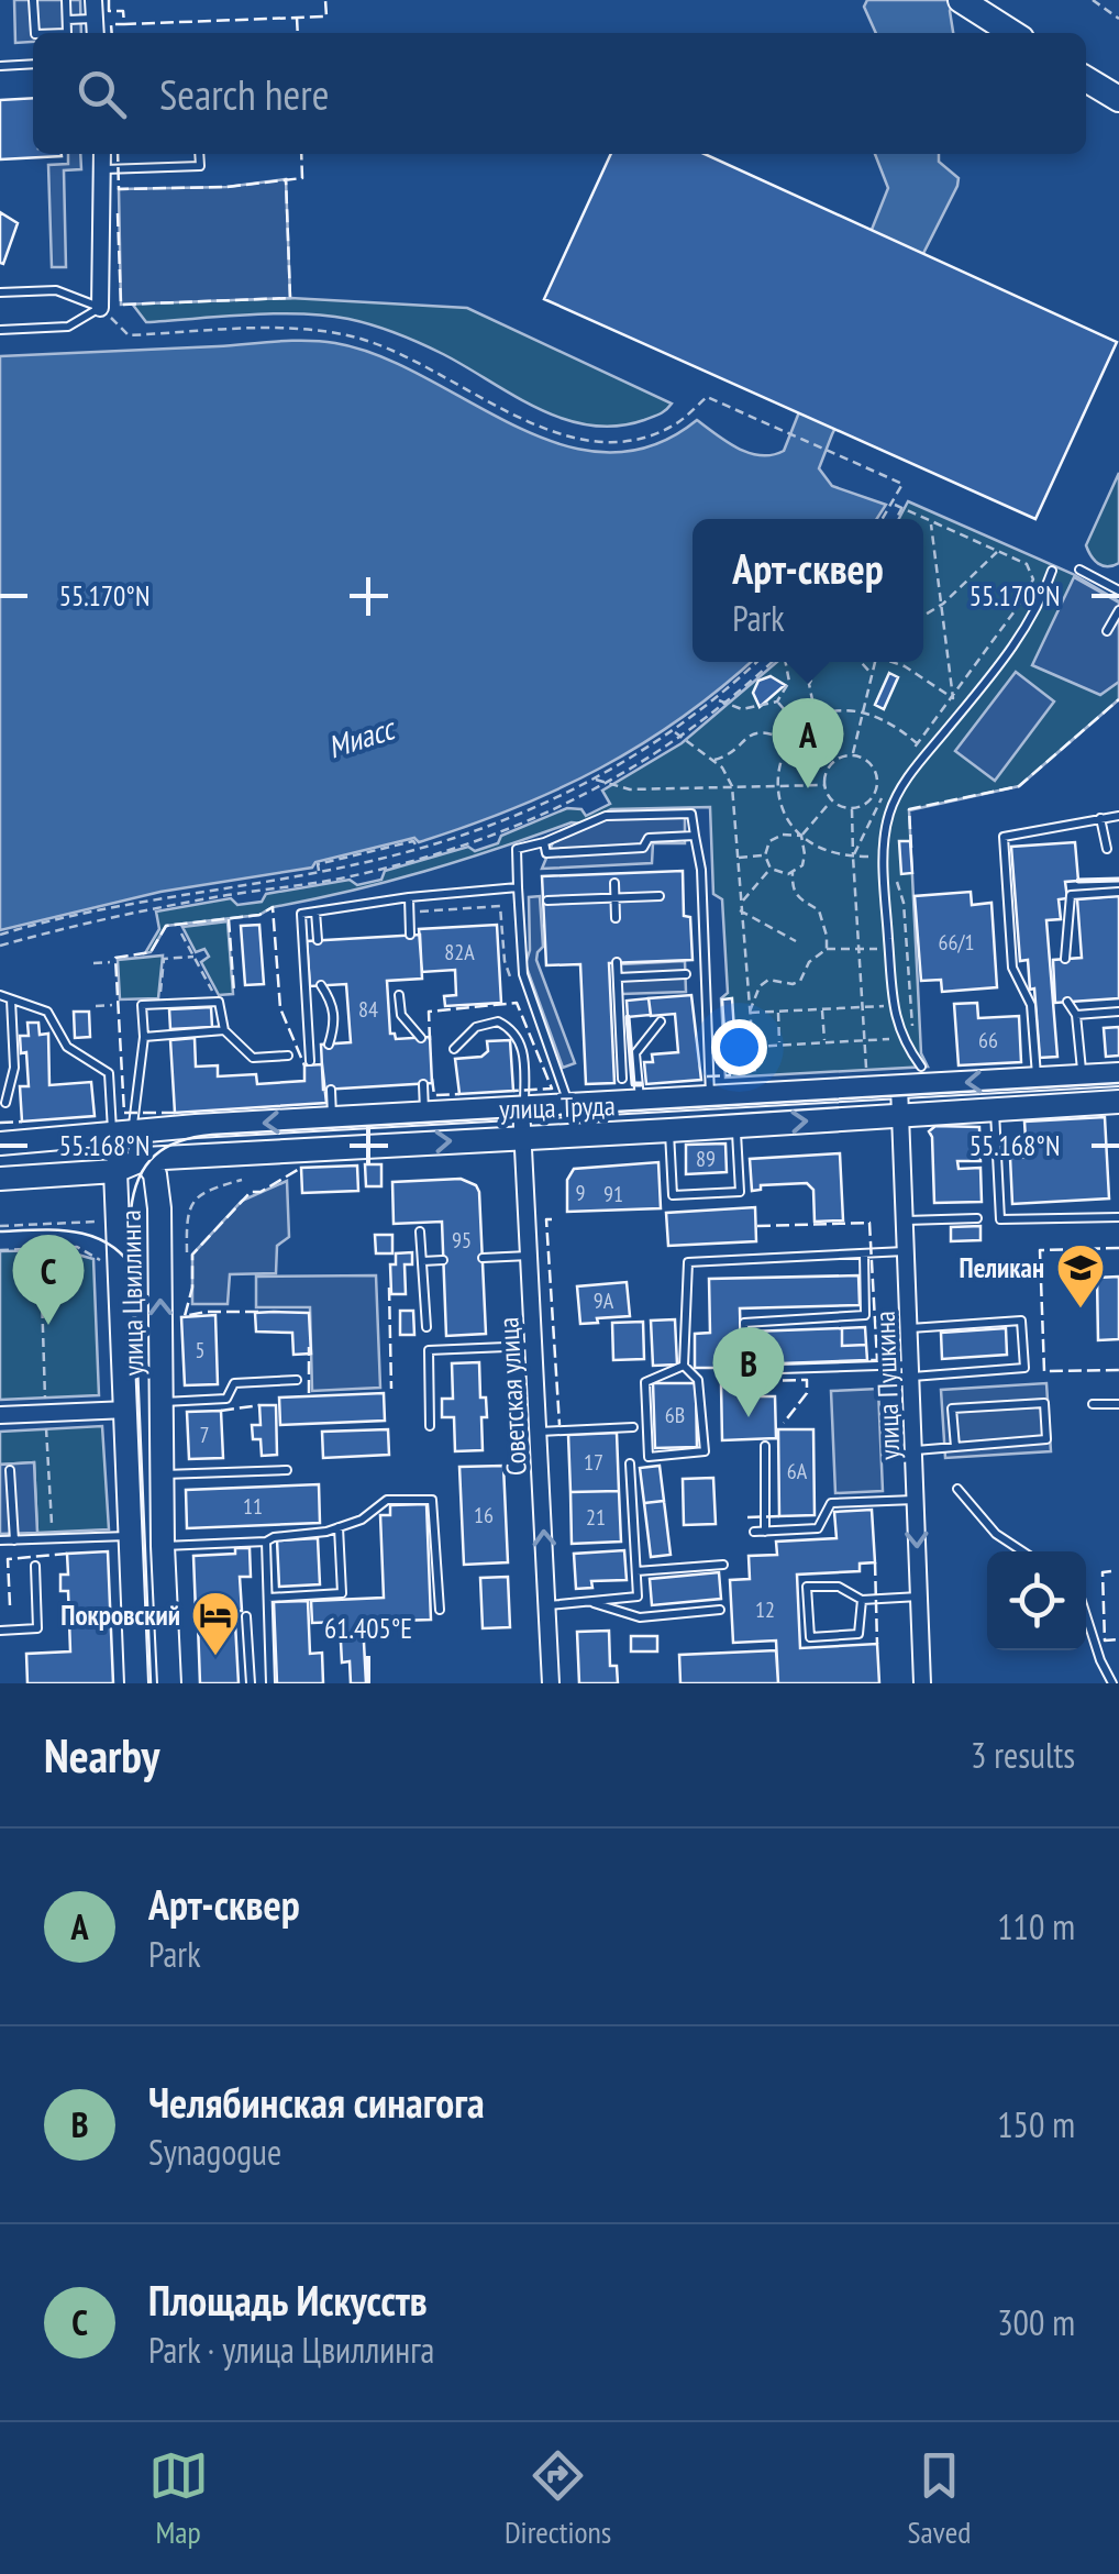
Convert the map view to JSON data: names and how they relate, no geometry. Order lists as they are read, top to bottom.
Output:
{
  "streets": {
    "main road": ["улица Труда", "улица Цвиллинга"],
    "street": ["улица Пушкина", "Советская улица"]
  },
  "crossings": [
    ["улица Труда", "улица Цвиллинга"],
    ["улица Труда", "улица Пушкина"],
    ["улица Труда", "Советская улица"]
  ],
  "water": ["Миасс"],
  "places": {
    "school or university": ["Пеликан"],
    "hotel": ["Покровский"]
  },
  "house_numbers": [
    "66/1",
    "82А",
    "84",
    "66",
    "89",
    "9",
    "91",
    "95",
    "9А",
    "5",
    "6В",
    "7",
    "17",
    "6А",
    "11",
    "16",
    "21",
    "12"
  ],
  "page": {
    "search": "Search here",
    "popup": ["Арт-сквер", "Park"],
    "pins": ["A", "C", "B"],
    "heading": ["Nearby", "3 results"],
    "list": [
      {
        "mark": "A",
        "name": "Арт-сквер",
        "note": "Park",
        "value": "110 m"
      },
      {
        "mark": "B",
        "name": "Челябинская синагога",
        "note": "Synagogue",
        "value": "150 m"
      },
      {
        "mark": "C",
        "name": "Площадь Искусств",
        "note": "Park · улица Цвиллинга",
        "value": "300 m"
      }
    ],
    "nav": ["Map", "Directions", "Saved"]
  },
  "coordinates": ["55.170°N", "55.168°N", "61.405°E"]
}
